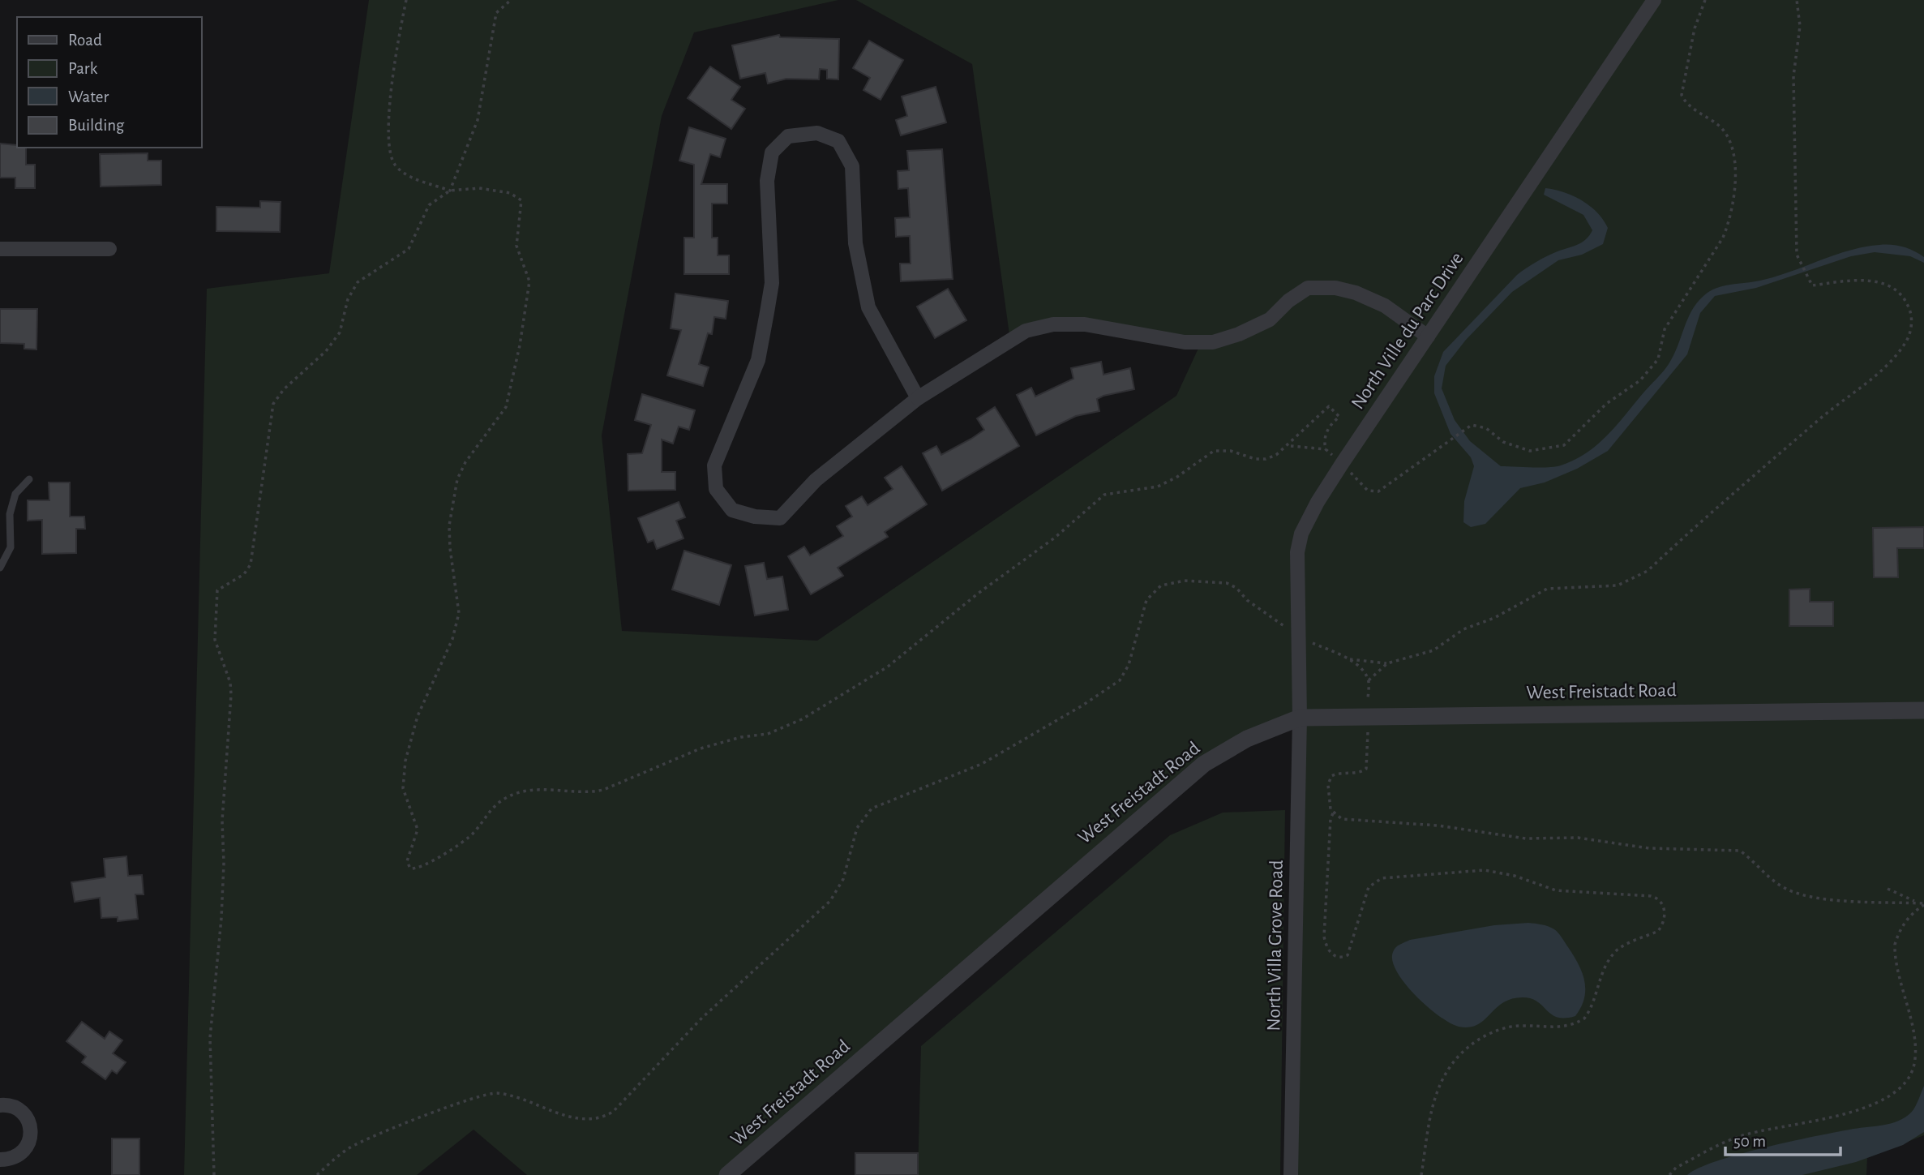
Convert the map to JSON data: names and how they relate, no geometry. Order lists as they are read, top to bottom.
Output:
{
  "streets": {
    "street": ["North Ville du Parc Drive", "West Freistadt Road", "North Villa Grove Road"]
  },
  "crossings": [
    ["North Ville du Parc Drive", "West Freistadt Road"],
    ["North Ville du Parc Drive", "North Villa Grove Road"],
    ["West Freistadt Road", "North Villa Grove Road"]
  ],
  "legend": [
    "Road",
    "Park",
    "Water",
    "Building"
  ],
  "scale_bar": "50 m"
}
